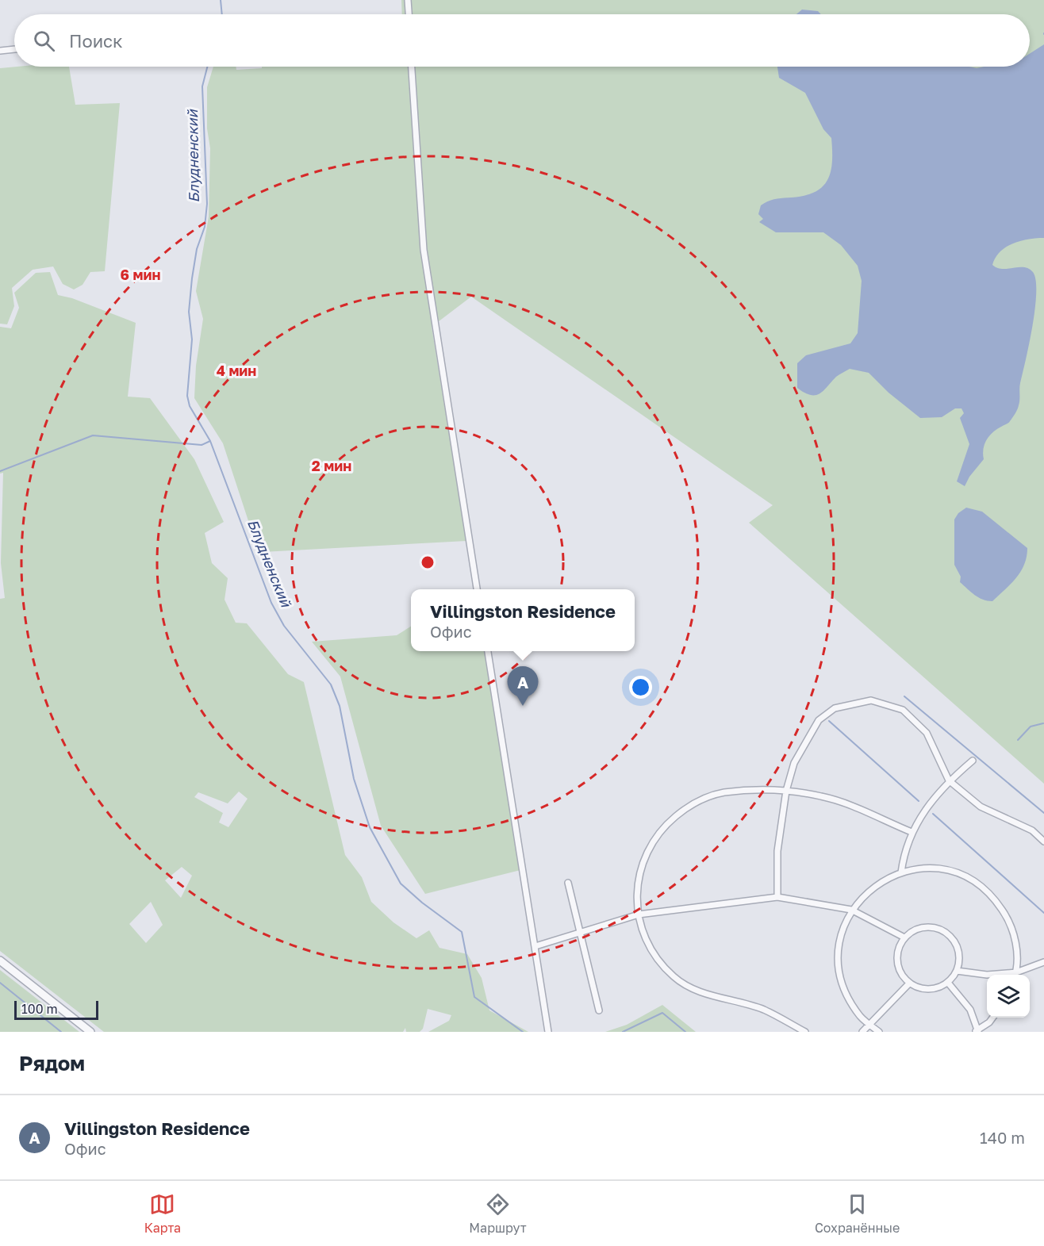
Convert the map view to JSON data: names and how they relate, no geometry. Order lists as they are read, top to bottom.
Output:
{
  "water": ["Блудненский"],
  "scale_bar": "100 m",
  "page": {
    "search": "Поиск",
    "popup": ["Villingston Residence", "Офис"],
    "pins": "A",
    "scale": "100 m",
    "heading": "Рядом",
    "list": [
      {
        "mark": "A",
        "name": "Villingston Residence",
        "note": "Офис",
        "value": "140 m"
      }
    ],
    "nav": ["Карта", "Маршрут", "Сохранённые"]
  },
  "rings": ["6 мин", "4 мин", "2 мин"]
}
